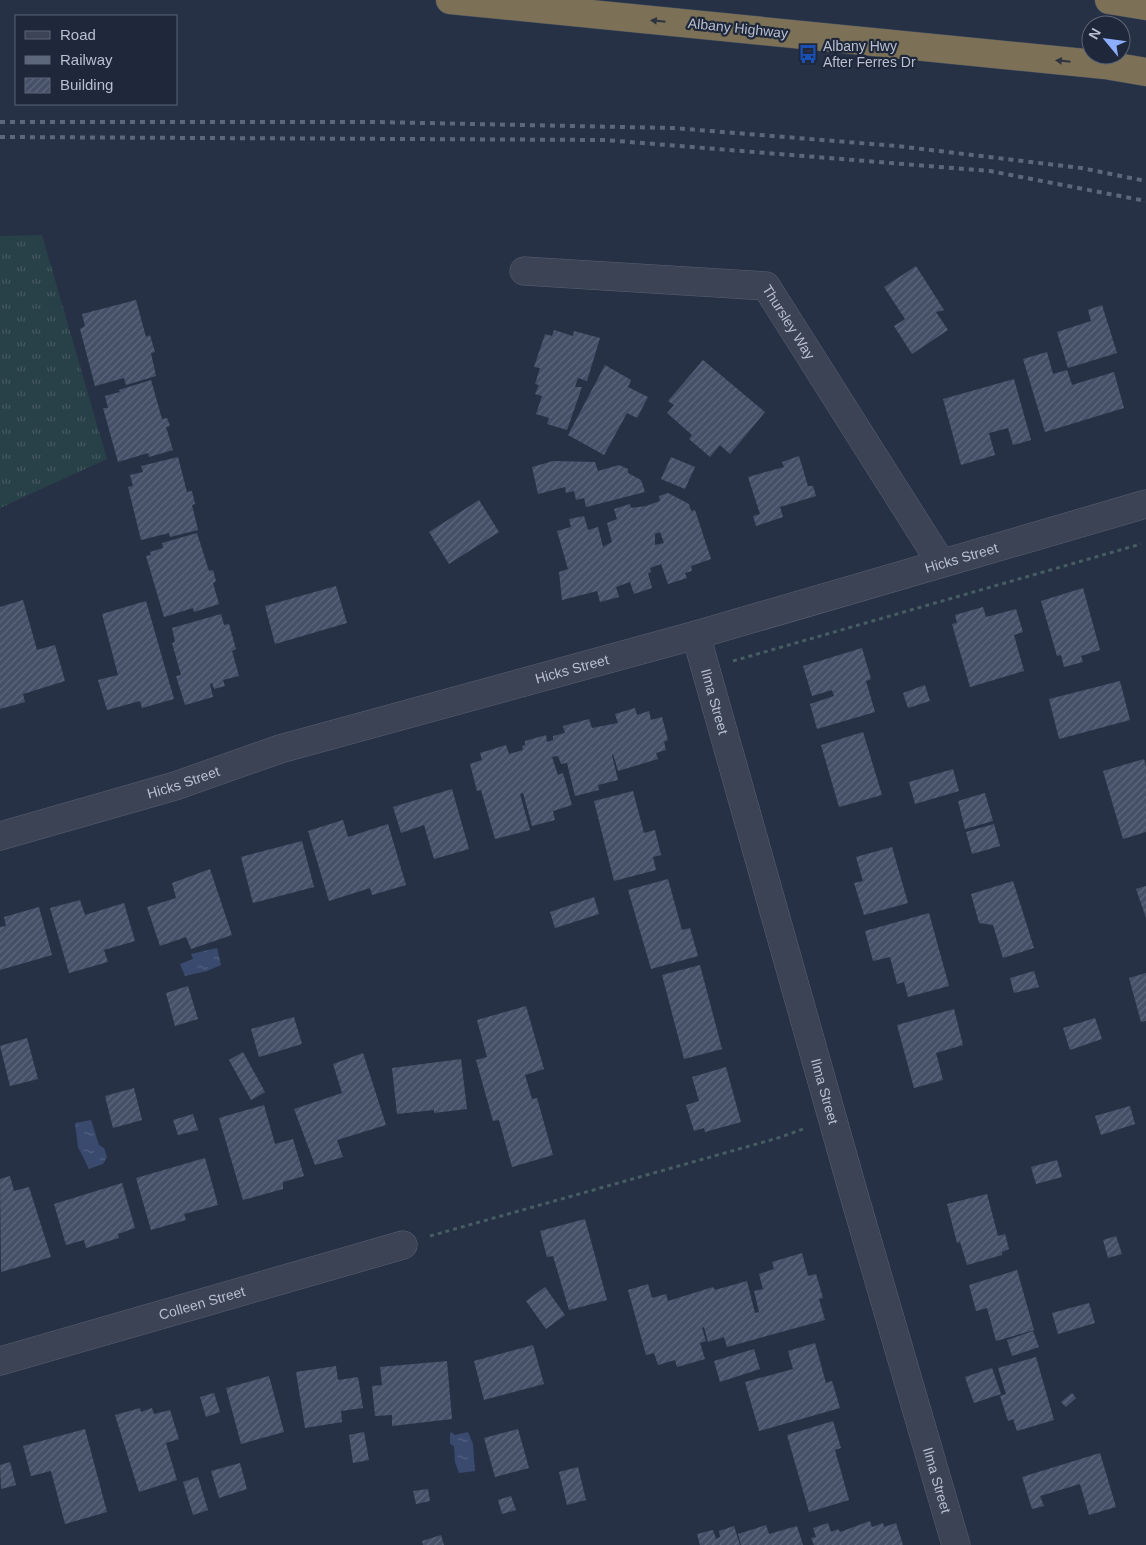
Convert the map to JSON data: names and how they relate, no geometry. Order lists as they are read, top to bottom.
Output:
{
  "streets": {
    "highway": ["Albany Highway"],
    "street": [
      "Thursley Way",
      "Hicks Street",
      "Ilma Street",
      "Colleen Street"
    ]
  },
  "crossings": [
    ["Thursley Way", "Hicks Street"],
    ["Hicks Street", "Ilma Street"]
  ],
  "one_way": ["Albany Highway"],
  "places": {
    "bus stop": ["Albany Hwy After Ferres Dr"]
  },
  "legend": ["Road", "Railway", "Building"],
  "north": "top left"
}
